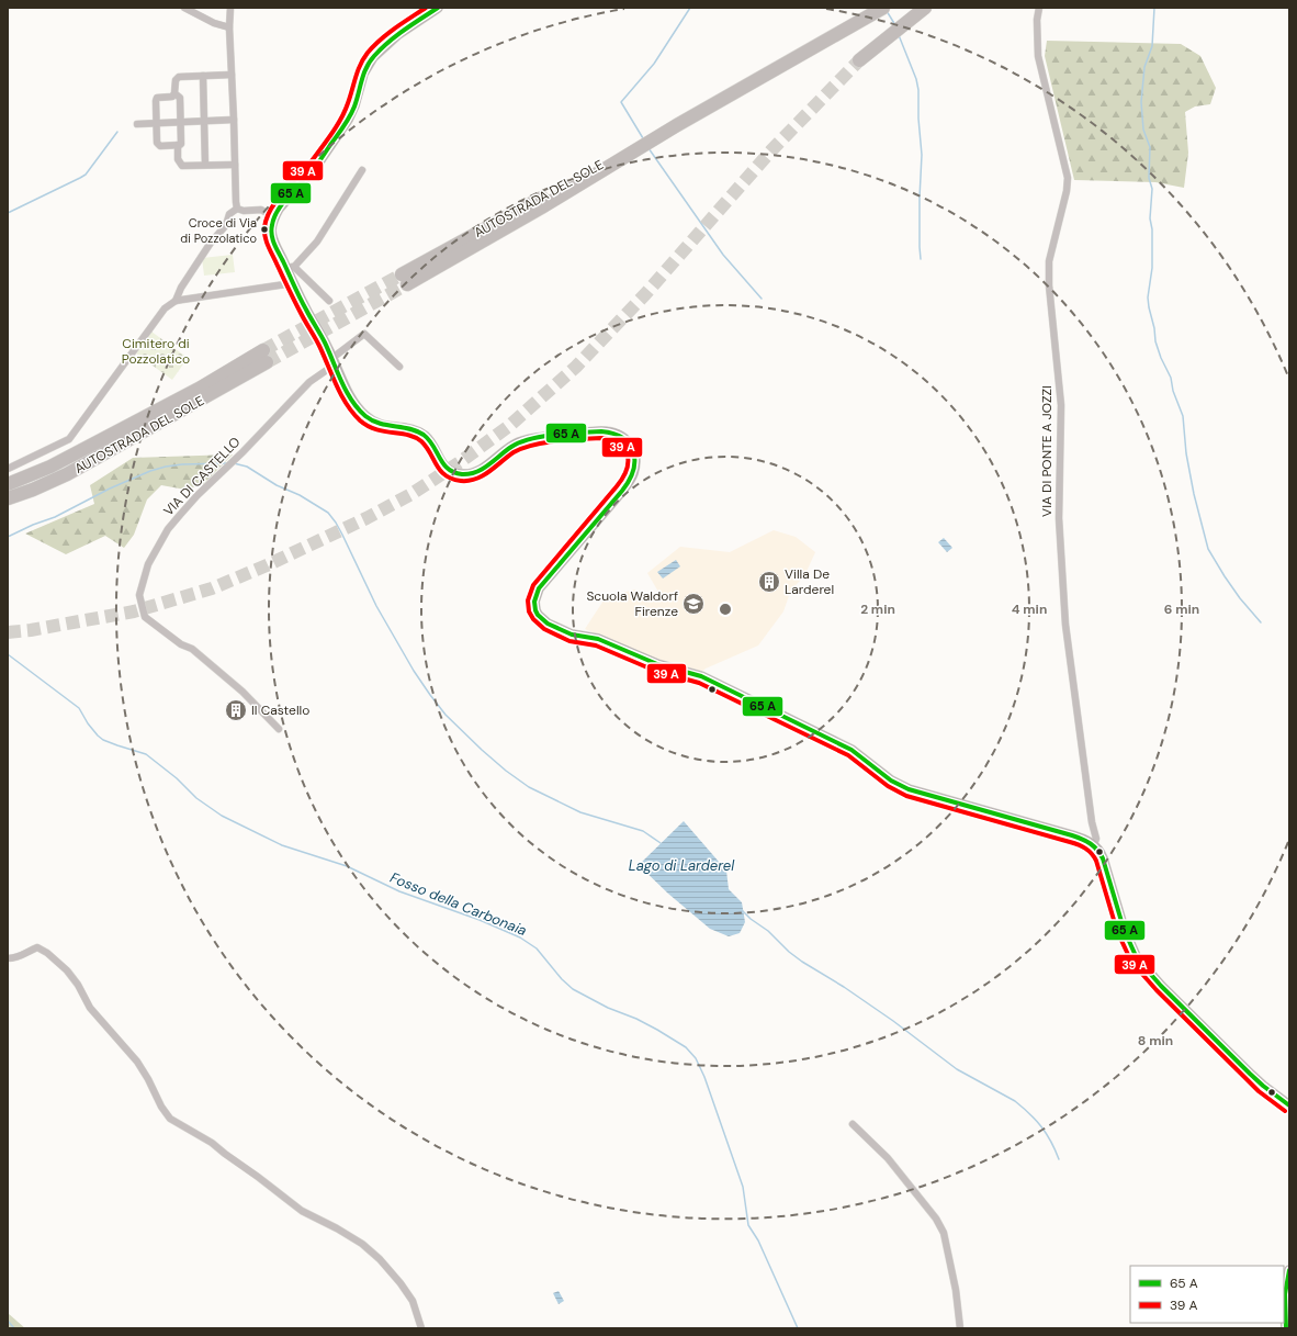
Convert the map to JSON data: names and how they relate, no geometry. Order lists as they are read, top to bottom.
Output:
{
  "streets": {
    "highway": ["AUTOSTRADA DEL SOLE"],
    "street": ["VIA DI PONTE A JOZZI", "VIA DI CASTELLO"]
  },
  "water": ["Lago di Larderel", "Fosso della Carbonaia"],
  "parks": ["Cimitero di Pozzolatico"],
  "places": {
    "other": ["Croce di Via di Pozzolatico"],
    "building": ["Villa De Larderel", "Il Castello"],
    "school or university": ["Scuola Waldorf Firenze"]
  },
  "legend": ["65 A", "39 A"],
  "rings": [
    "2 min",
    "4 min",
    "6 min",
    "8 min"
  ]
}
